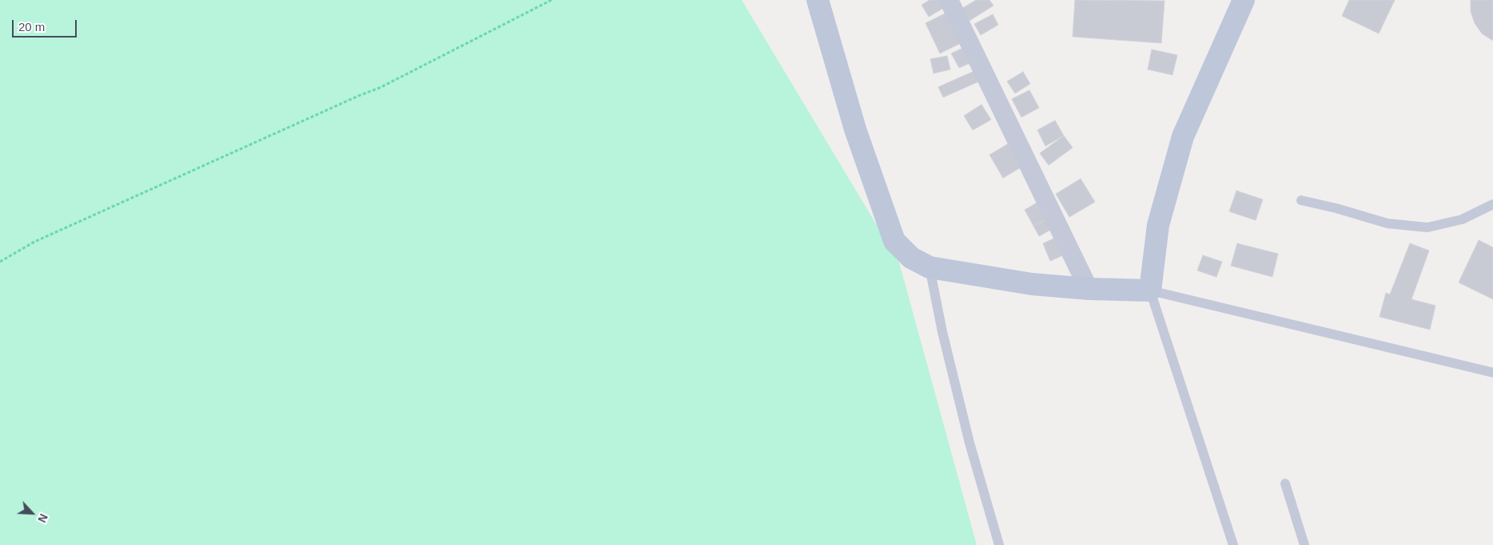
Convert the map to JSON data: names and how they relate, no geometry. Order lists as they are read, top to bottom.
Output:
{
  "scale_bar": "20 m",
  "north": "bottom right"
}
